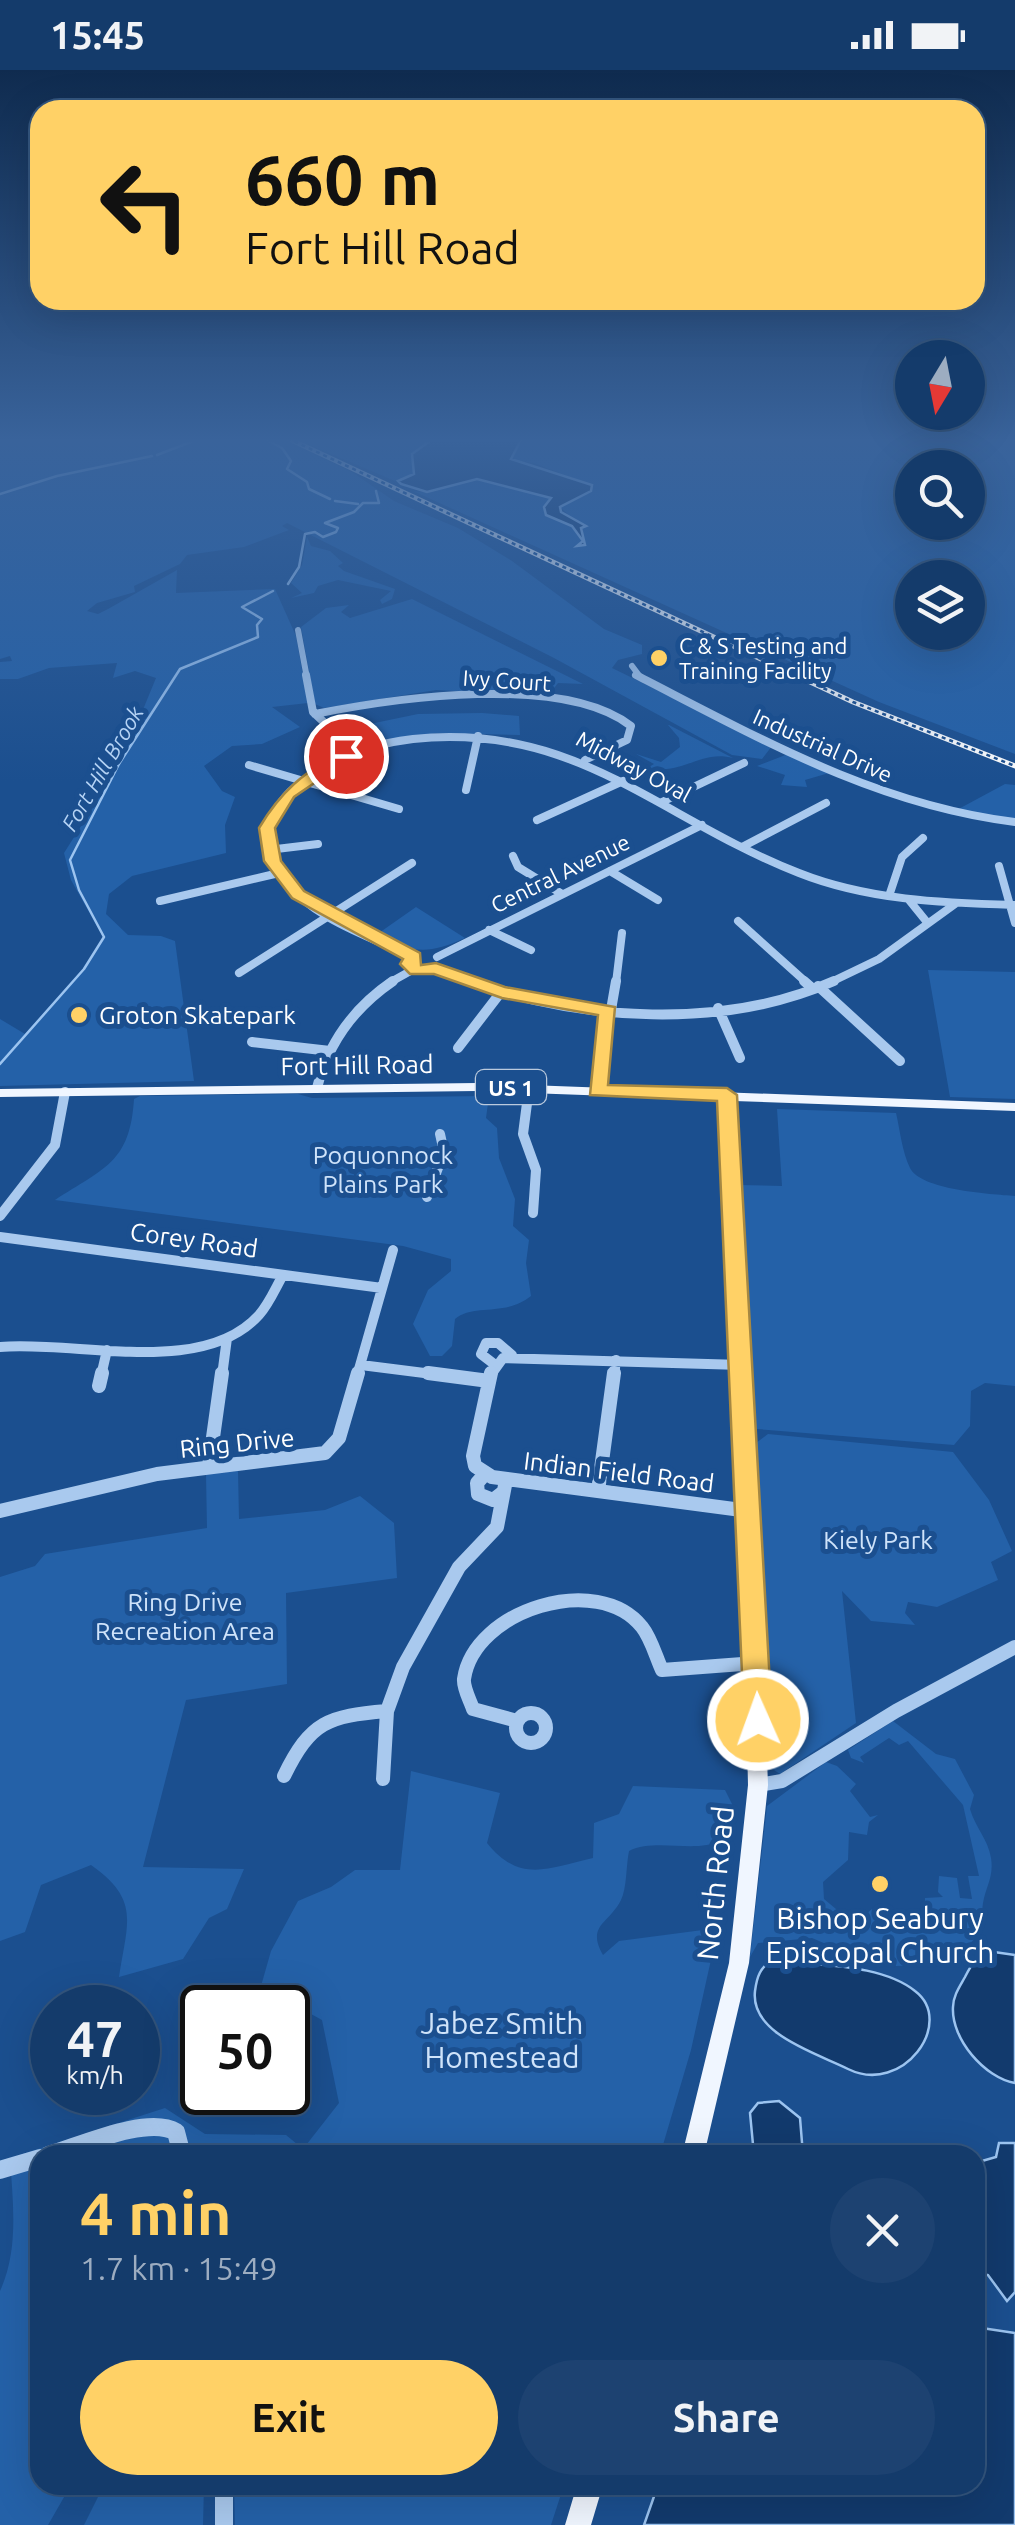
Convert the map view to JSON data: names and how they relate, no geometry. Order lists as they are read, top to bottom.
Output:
{
  "streets": {
    "main road": ["Fort Hill Road", "US 1", "North Road"],
    "street": [
      "Ivy Court",
      "Industrial Drive",
      "Midway Oval",
      "Central Avenue",
      "Corey Road",
      "Ring Drive",
      "Indian Field Road"
    ]
  },
  "crossings": [
    ["Ivy Court", "Midway Oval"],
    ["Midway Oval", "Central Avenue"],
    ["Corey Road", "Ring Drive"]
  ],
  "water": ["Fort Hill Brook"],
  "parks": [
    "Poquonnock Plains Park",
    "Kiely Park",
    "Ring Drive Recreation Area",
    "Jabez Smith Homestead"
  ],
  "places": ["C & S Testing and Training Facility", "Groton Skatepark", "Bishop Seabury Episcopal Church"],
  "north": "bottom",
  "page": {
    "status": "15:45",
    "turn": ["660 m", "Fort Hill Road"],
    "speed": "47 km/h",
    "limit": "50",
    "heading": ["4 min", "1.7 km · 15:49"],
    "buttons": ["Exit", "Share"]
  }
}
